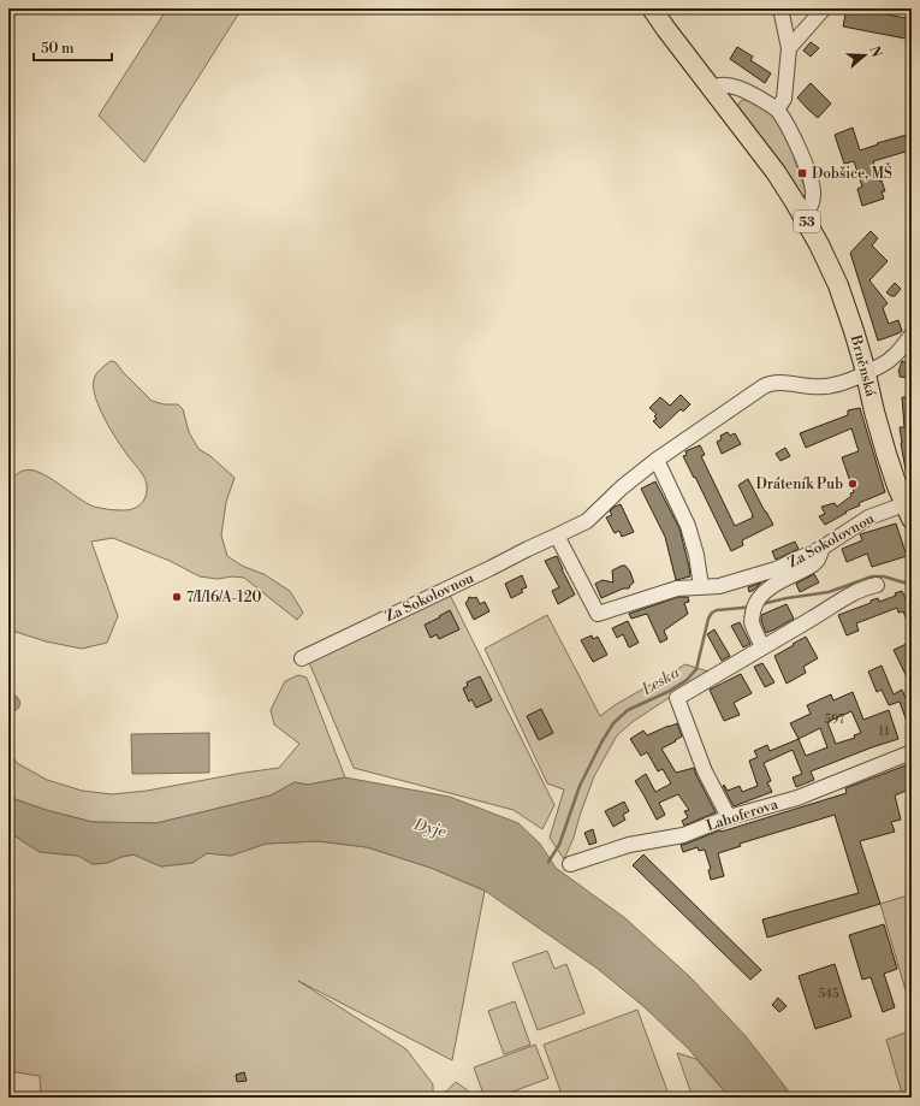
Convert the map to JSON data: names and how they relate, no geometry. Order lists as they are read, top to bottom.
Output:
{
  "streets": {
    "main road": ["53", "Brněnská"],
    "street": ["Za Sokolovnou", "Lahoferova"]
  },
  "crossings": [
    ["Brněnská", "Za Sokolovnou"]
  ],
  "water": ["Leska", "Dyje"],
  "places": {
    "transit": ["Dobšice, MŠ"],
    "other": ["Dráteník Pub", "7/I/16/A-120"]
  },
  "house_numbers": ["597", "11", "545"],
  "scale_bar": "50 m",
  "north": "right"
}
